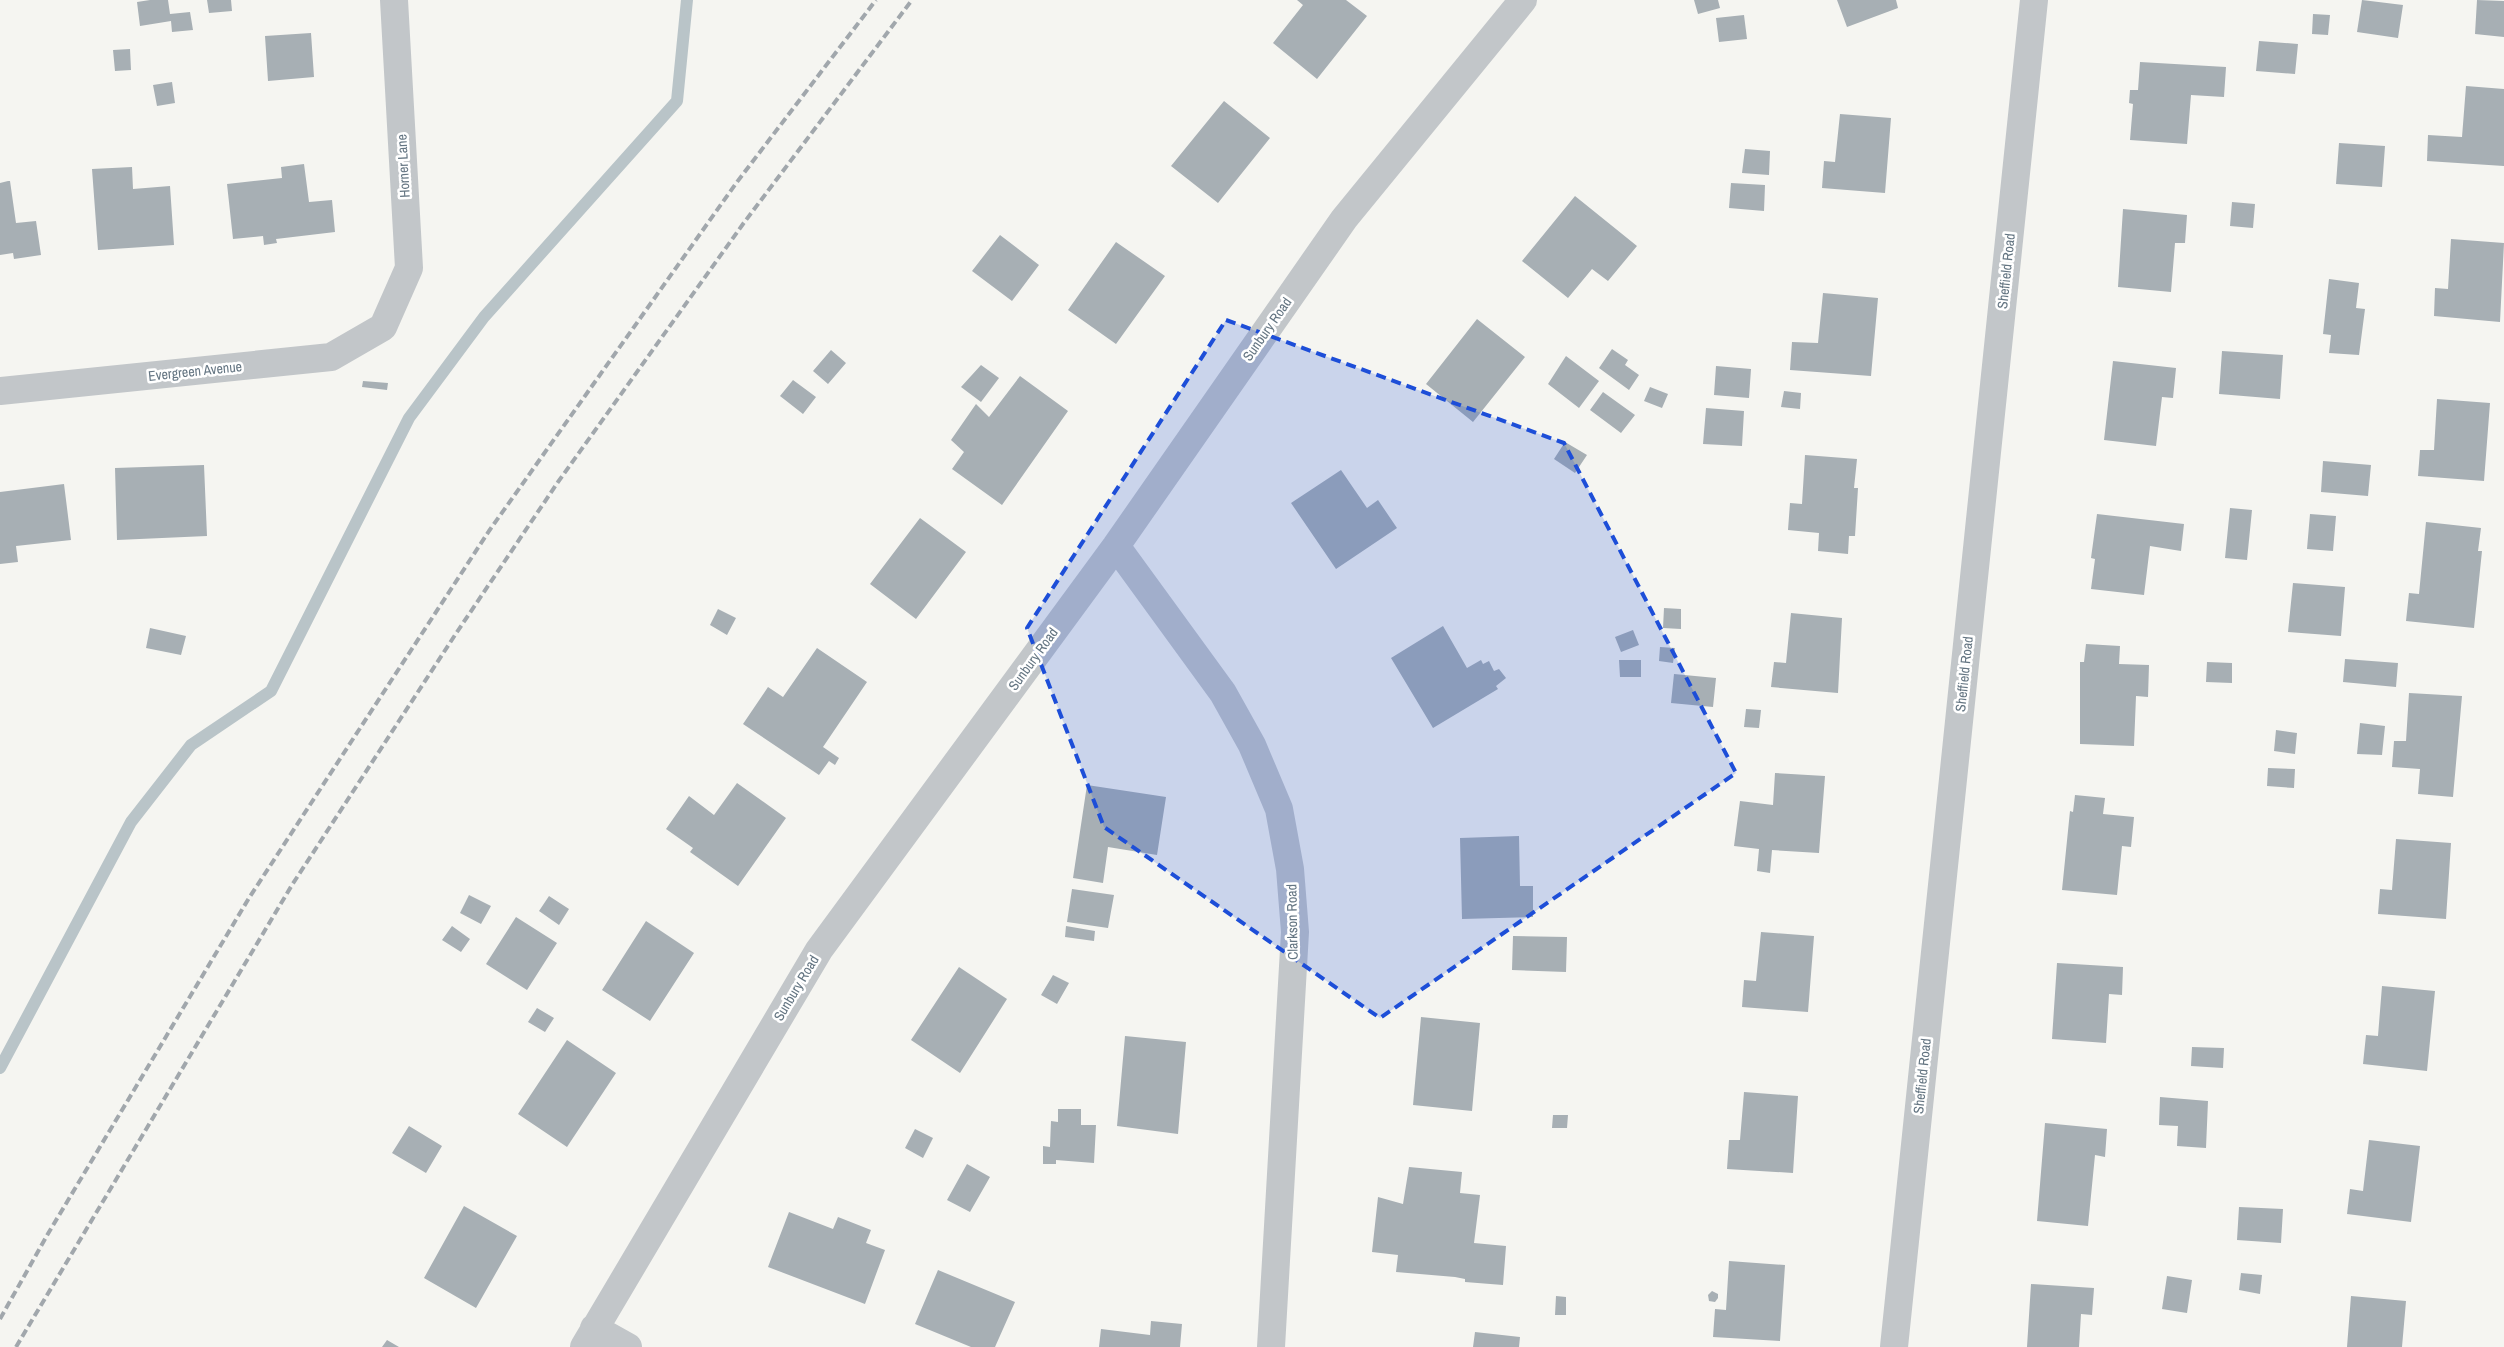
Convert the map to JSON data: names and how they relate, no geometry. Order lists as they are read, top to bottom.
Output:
{
  "streets": {
    "street": [
      "Horner Lane",
      "Sheffield Road",
      "Sunbury Road",
      "Evergreen Avenue",
      "Clarkson Road"
    ]
  },
  "crossings": [
    ["Horner Lane", "Evergreen Avenue"],
    ["Sunbury Road", "Clarkson Road"]
  ]
}
